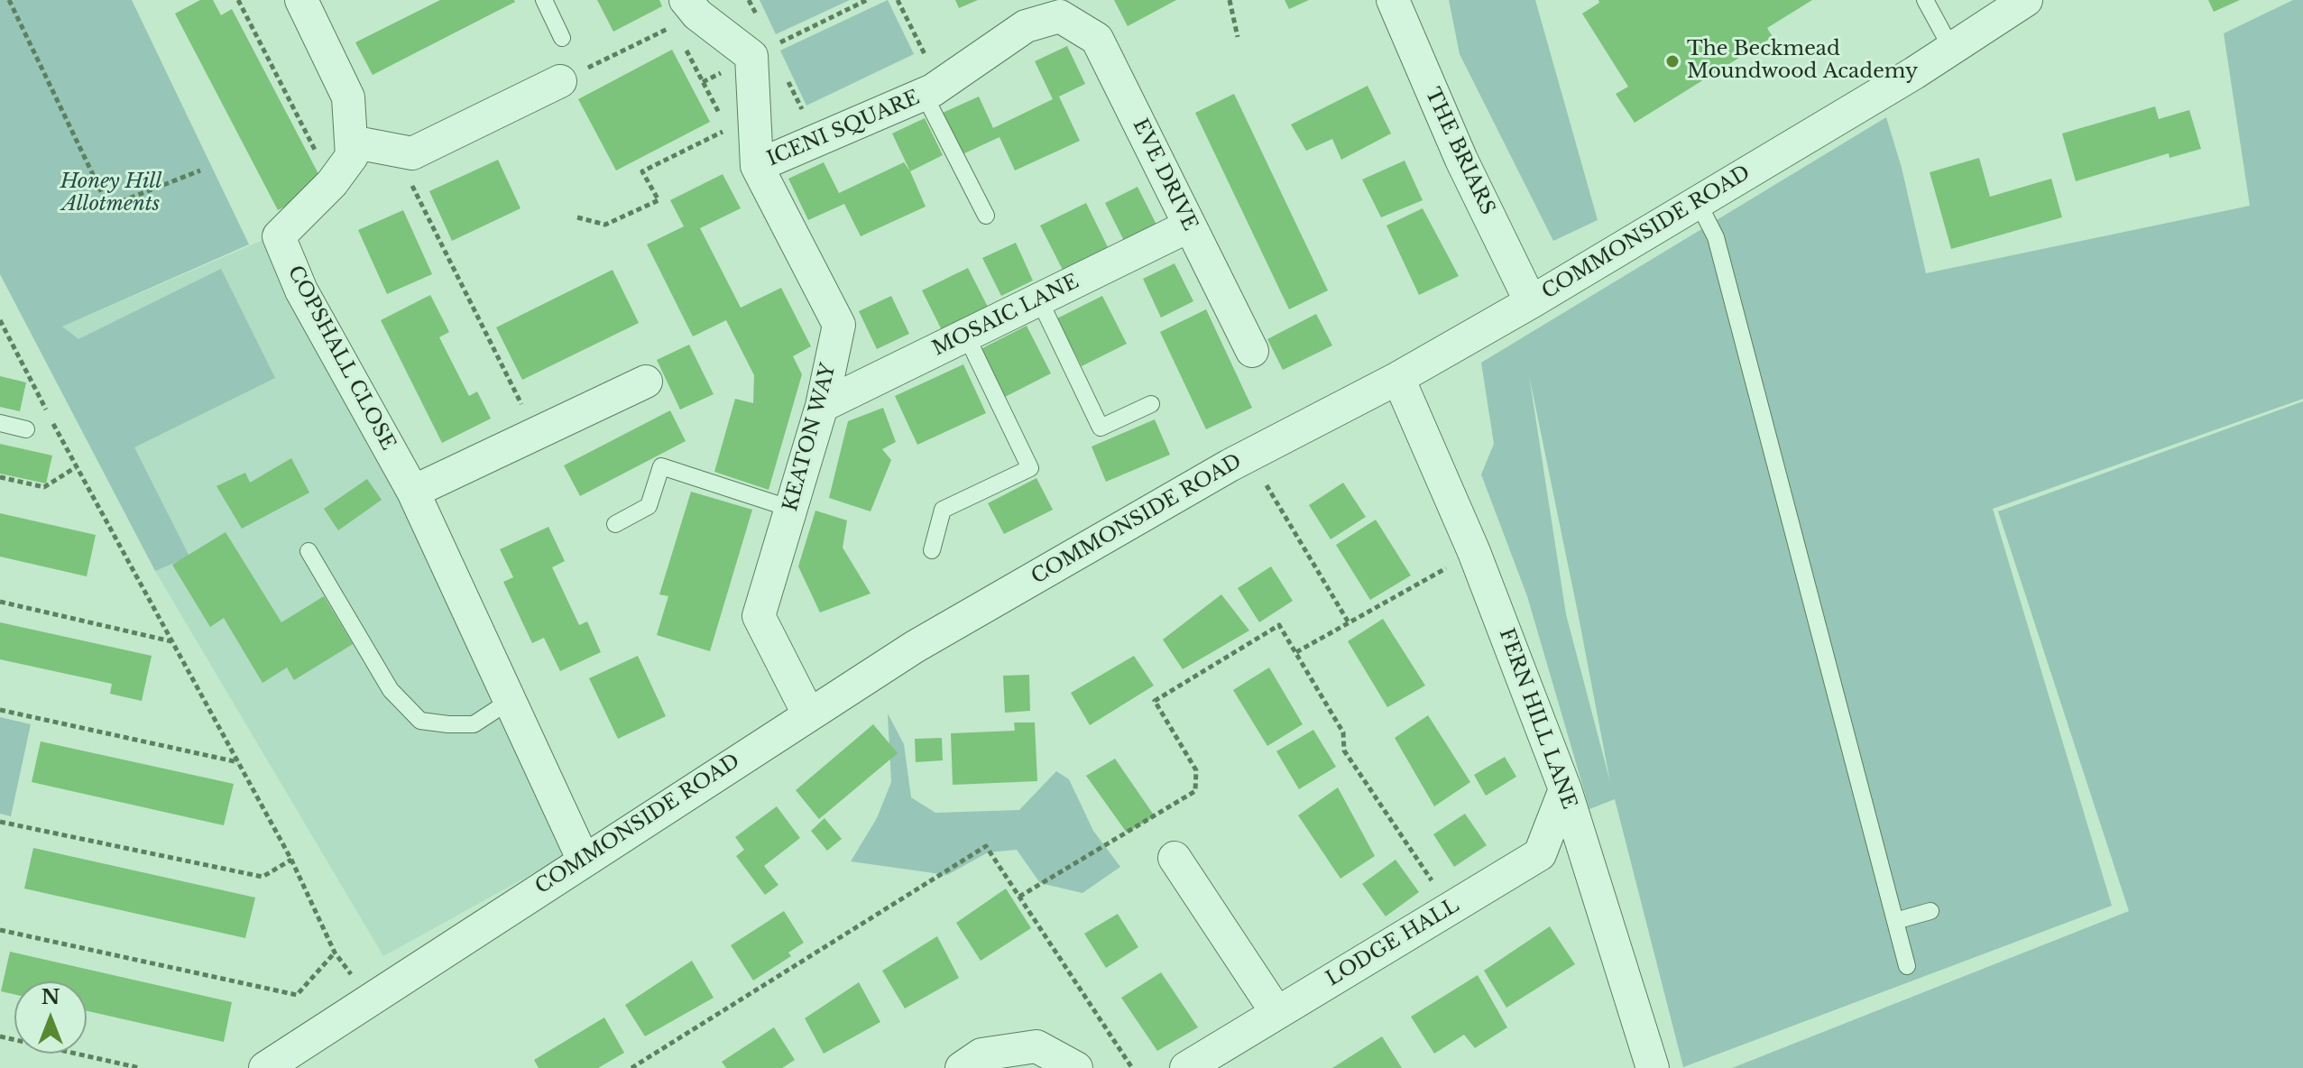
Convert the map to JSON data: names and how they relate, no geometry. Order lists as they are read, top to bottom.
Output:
{
  "streets": {
    "street": [
      "ICENI SQUARE",
      "THE BRIARS",
      "EVE DRIVE",
      "COMMONSIDE ROAD",
      "MOSAIC LANE",
      "COPSHALL CLOSE",
      "KEATON WAY",
      "FERN HILL LANE",
      "LODGE HALL"
    ]
  },
  "crossings": [
    ["ICENI SQUARE", "EVE DRIVE"],
    ["ICENI SQUARE", "KEATON WAY"],
    ["THE BRIARS", "COMMONSIDE ROAD"],
    ["EVE DRIVE", "MOSAIC LANE"],
    ["COMMONSIDE ROAD", "COPSHALL CLOSE"],
    ["COMMONSIDE ROAD", "KEATON WAY"],
    ["COMMONSIDE ROAD", "FERN HILL LANE"],
    ["MOSAIC LANE", "KEATON WAY"],
    ["FERN HILL LANE", "LODGE HALL"]
  ],
  "parks": ["Honey Hill Allotments"],
  "places": ["The Beckmead Moundwood Academy"],
  "north": "top"
}
